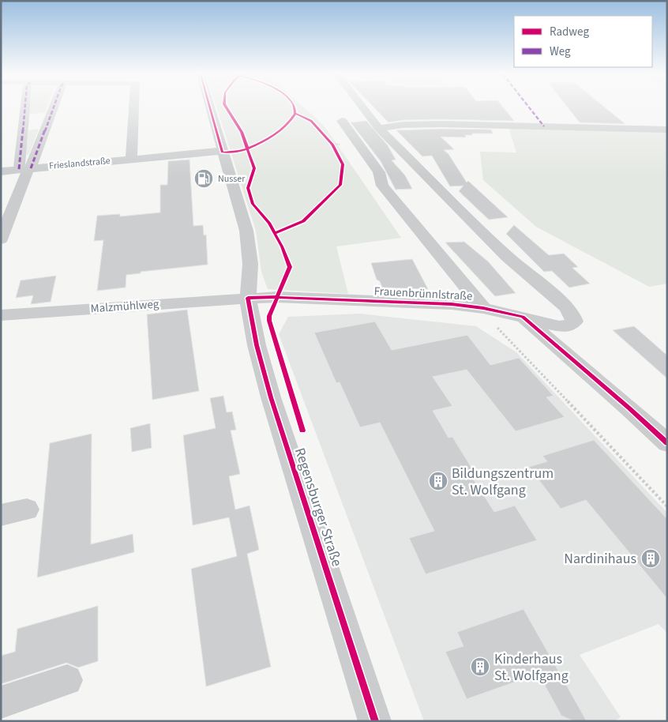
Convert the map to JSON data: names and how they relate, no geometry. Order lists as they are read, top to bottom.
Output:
{
  "streets": {
    "street": [
      "Frieslandstraße",
      "Frauenbrünnlstraße",
      "Malzmühlweg",
      "Regensburger Straße"
    ]
  },
  "crossings": [
    ["Frieslandstraße", "Regensburger Straße"],
    ["Frauenbrünnlstraße", "Malzmühlweg"],
    ["Frauenbrünnlstraße", "Regensburger Straße"],
    ["Malzmühlweg", "Regensburger Straße"]
  ],
  "places": {
    "fuel station": ["Nusser"],
    "building": ["Bildungszentrum St. Wolfgang", "Nardinihaus", "Kinderhaus St. Wolfgang"]
  },
  "legend": ["Radweg", "Weg"]
}
